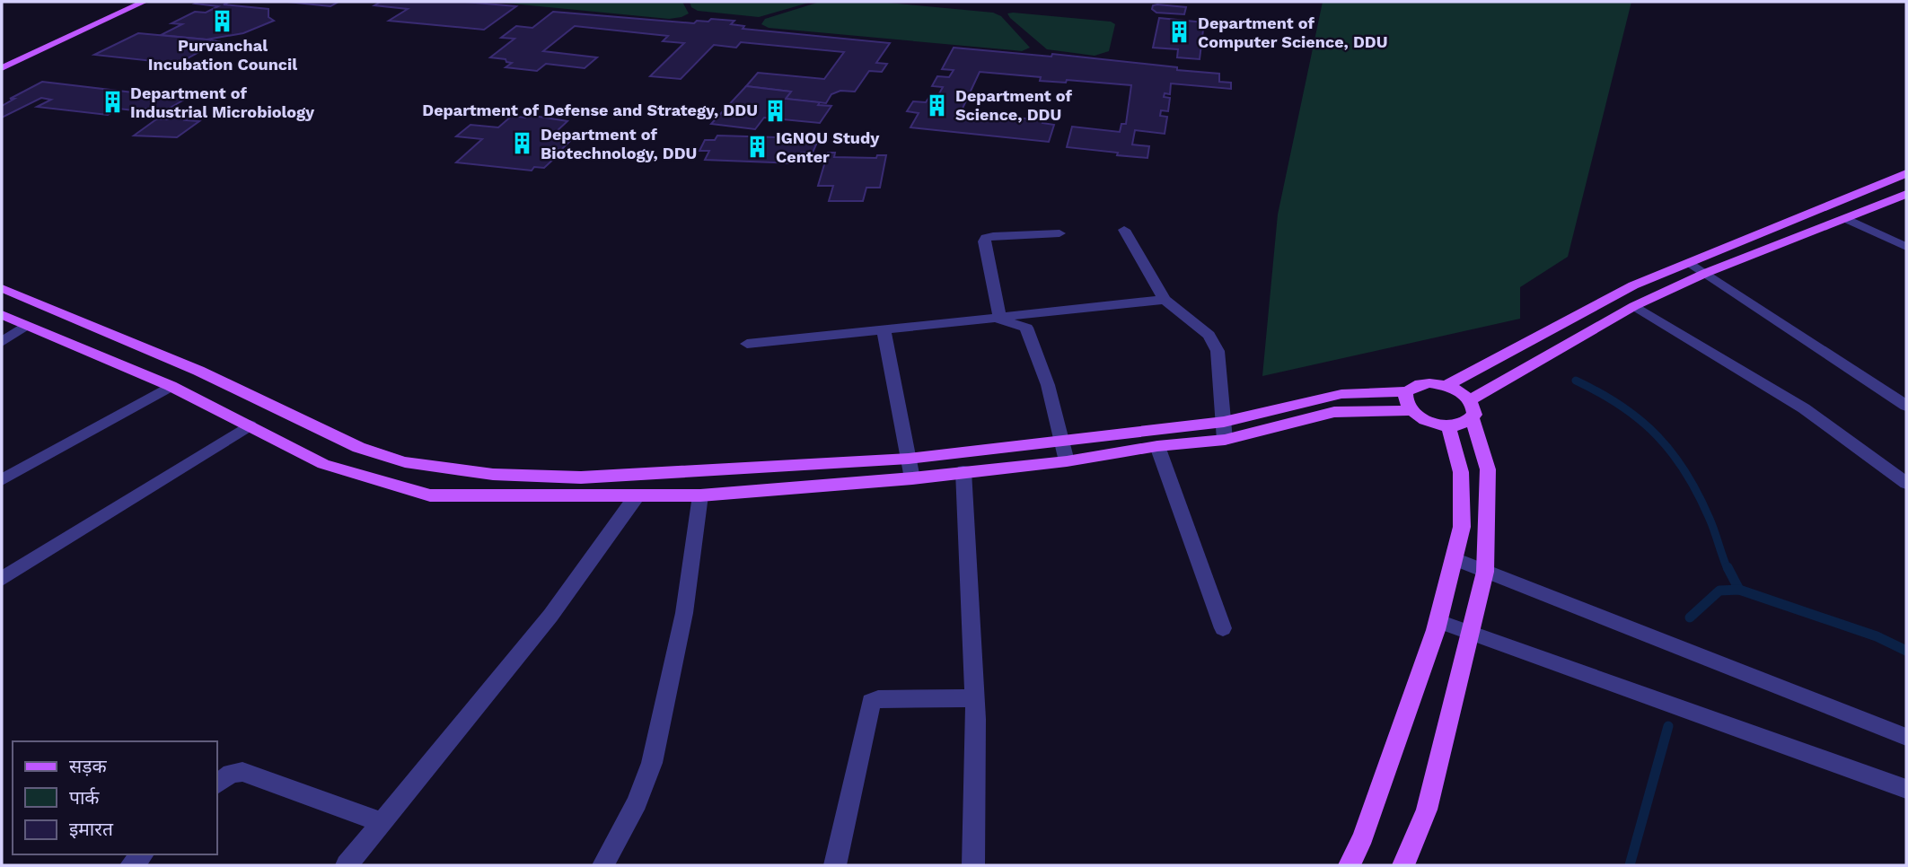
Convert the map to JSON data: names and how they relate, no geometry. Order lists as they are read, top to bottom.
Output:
{
  "places": {
    "building": [
      "Purvanchal Incubation Council",
      "Department of Computer Science, DDU",
      "Department of Industrial Microbiology",
      "Department of Science, DDU",
      "Department of Defense and Strategy, DDU",
      "Department of Biotechnology, DDU",
      "IGNOU Study Center"
    ]
  },
  "legend": ["सड़क", "पार्क", "इमारत"]
}
